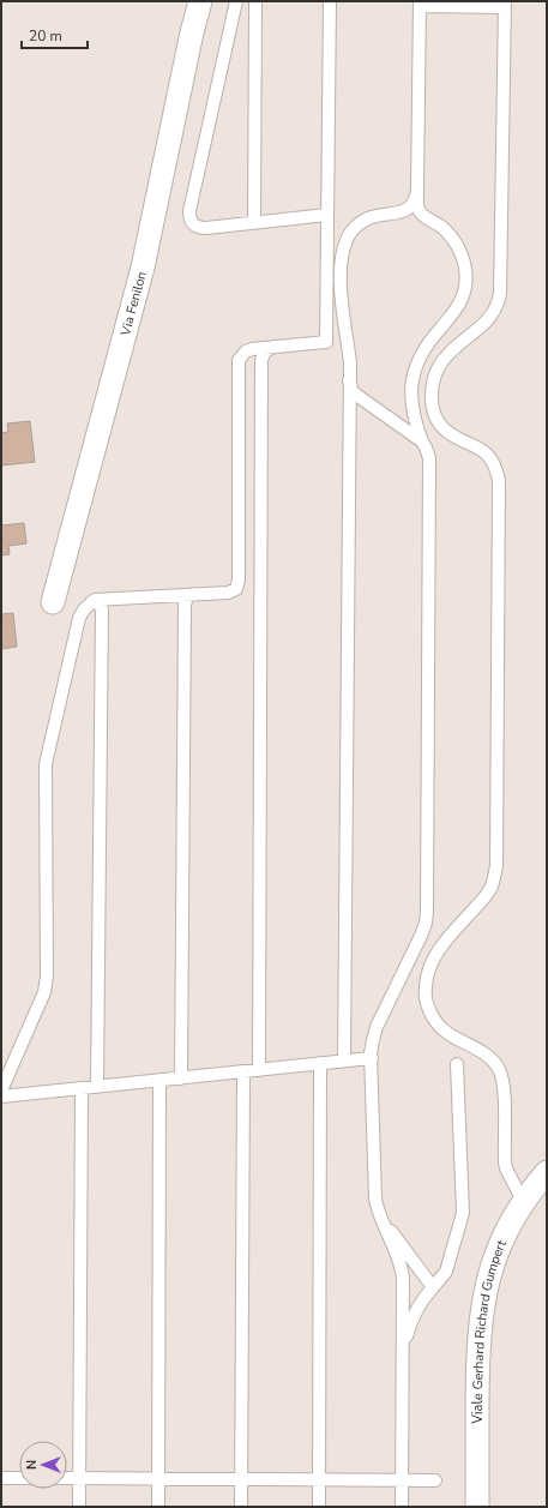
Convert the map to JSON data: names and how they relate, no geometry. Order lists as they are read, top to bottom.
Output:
{
  "streets": {
    "street": ["Via Fenilon", "Viale Gerhard Richard Gumpert"]
  },
  "scale_bar": "20 m",
  "north": "left"
}
